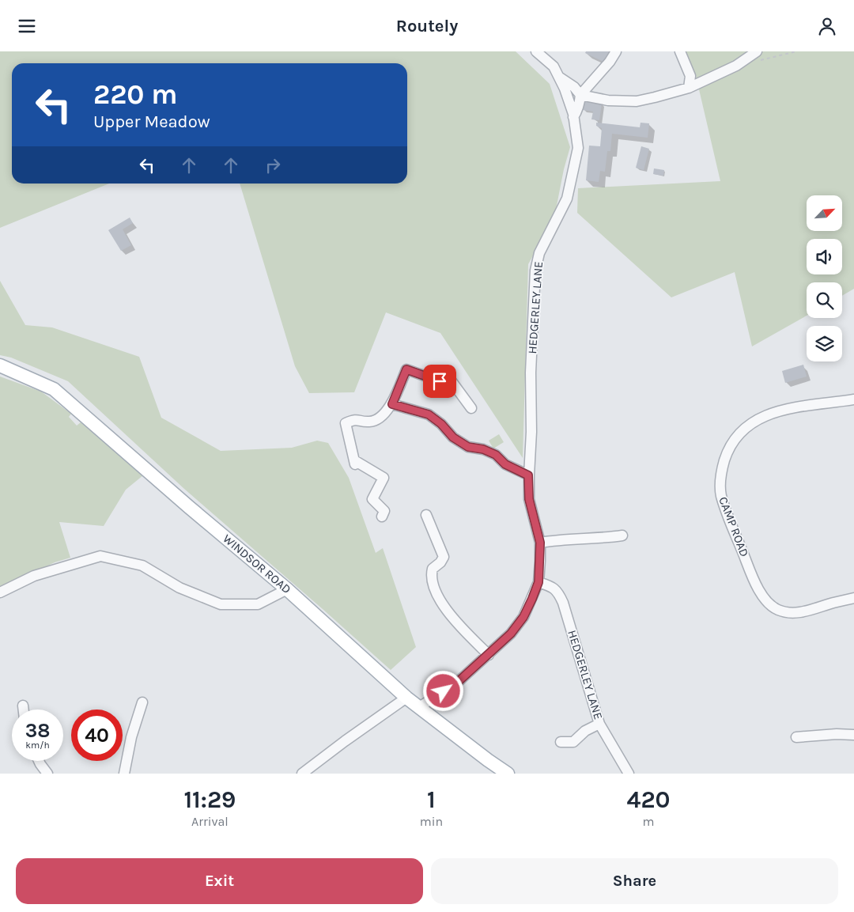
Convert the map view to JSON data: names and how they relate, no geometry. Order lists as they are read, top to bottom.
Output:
{
  "streets": {
    "main road": ["WINDSOR ROAD"],
    "street": ["HEDGERLEY LANE", "CAMP ROAD"]
  },
  "crossings": [
    ["HEDGERLEY LANE", "WINDSOR ROAD"]
  ],
  "north": "top right",
  "page": {
    "header": "Routely",
    "turn": ["220 m", "Upper Meadow"],
    "speed": "38 km/h",
    "limit": "40",
    "eta": [
      "11:29",
      "Arrival",
      "1",
      "min",
      "420",
      "m"
    ],
    "buttons": ["Exit", "Share"]
  }
}
